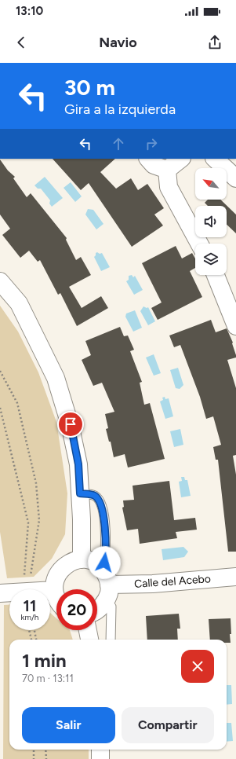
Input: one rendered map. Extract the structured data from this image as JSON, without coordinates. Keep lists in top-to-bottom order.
{
  "streets": {
    "street": ["Calle del Acebo"]
  },
  "north": "top left",
  "page": {
    "status": "13:10",
    "header": "Navio",
    "turn": ["30 m", "Gira a la izquierda"],
    "speed": "11 km/h",
    "limit": "20",
    "heading": ["1 min", "70 m · 13:11"],
    "buttons": ["Salir", "Compartir"]
  }
}
